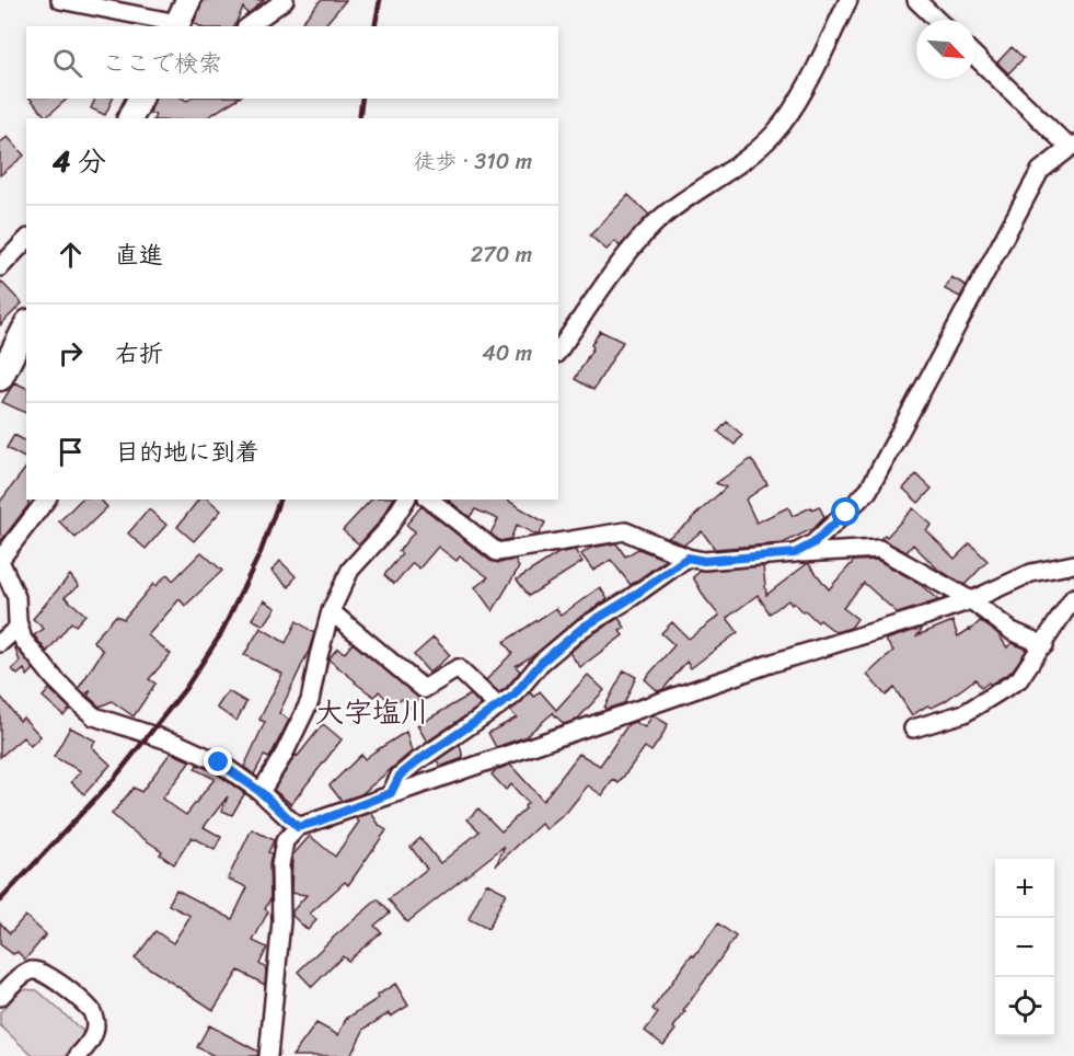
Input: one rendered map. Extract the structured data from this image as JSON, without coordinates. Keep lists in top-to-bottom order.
{
  "districts": ["大字塩川"],
  "north": "bottom right",
  "page": {
    "search": "ここで検索",
    "heading": ["4 分", "徒歩 · 310 m"],
    "list": [
      ["直進", "270 m"],
      ["右折", "40 m"],
      "目的地に到着"
    ],
    "map_buttons": ["+", "−"]
  }
}
